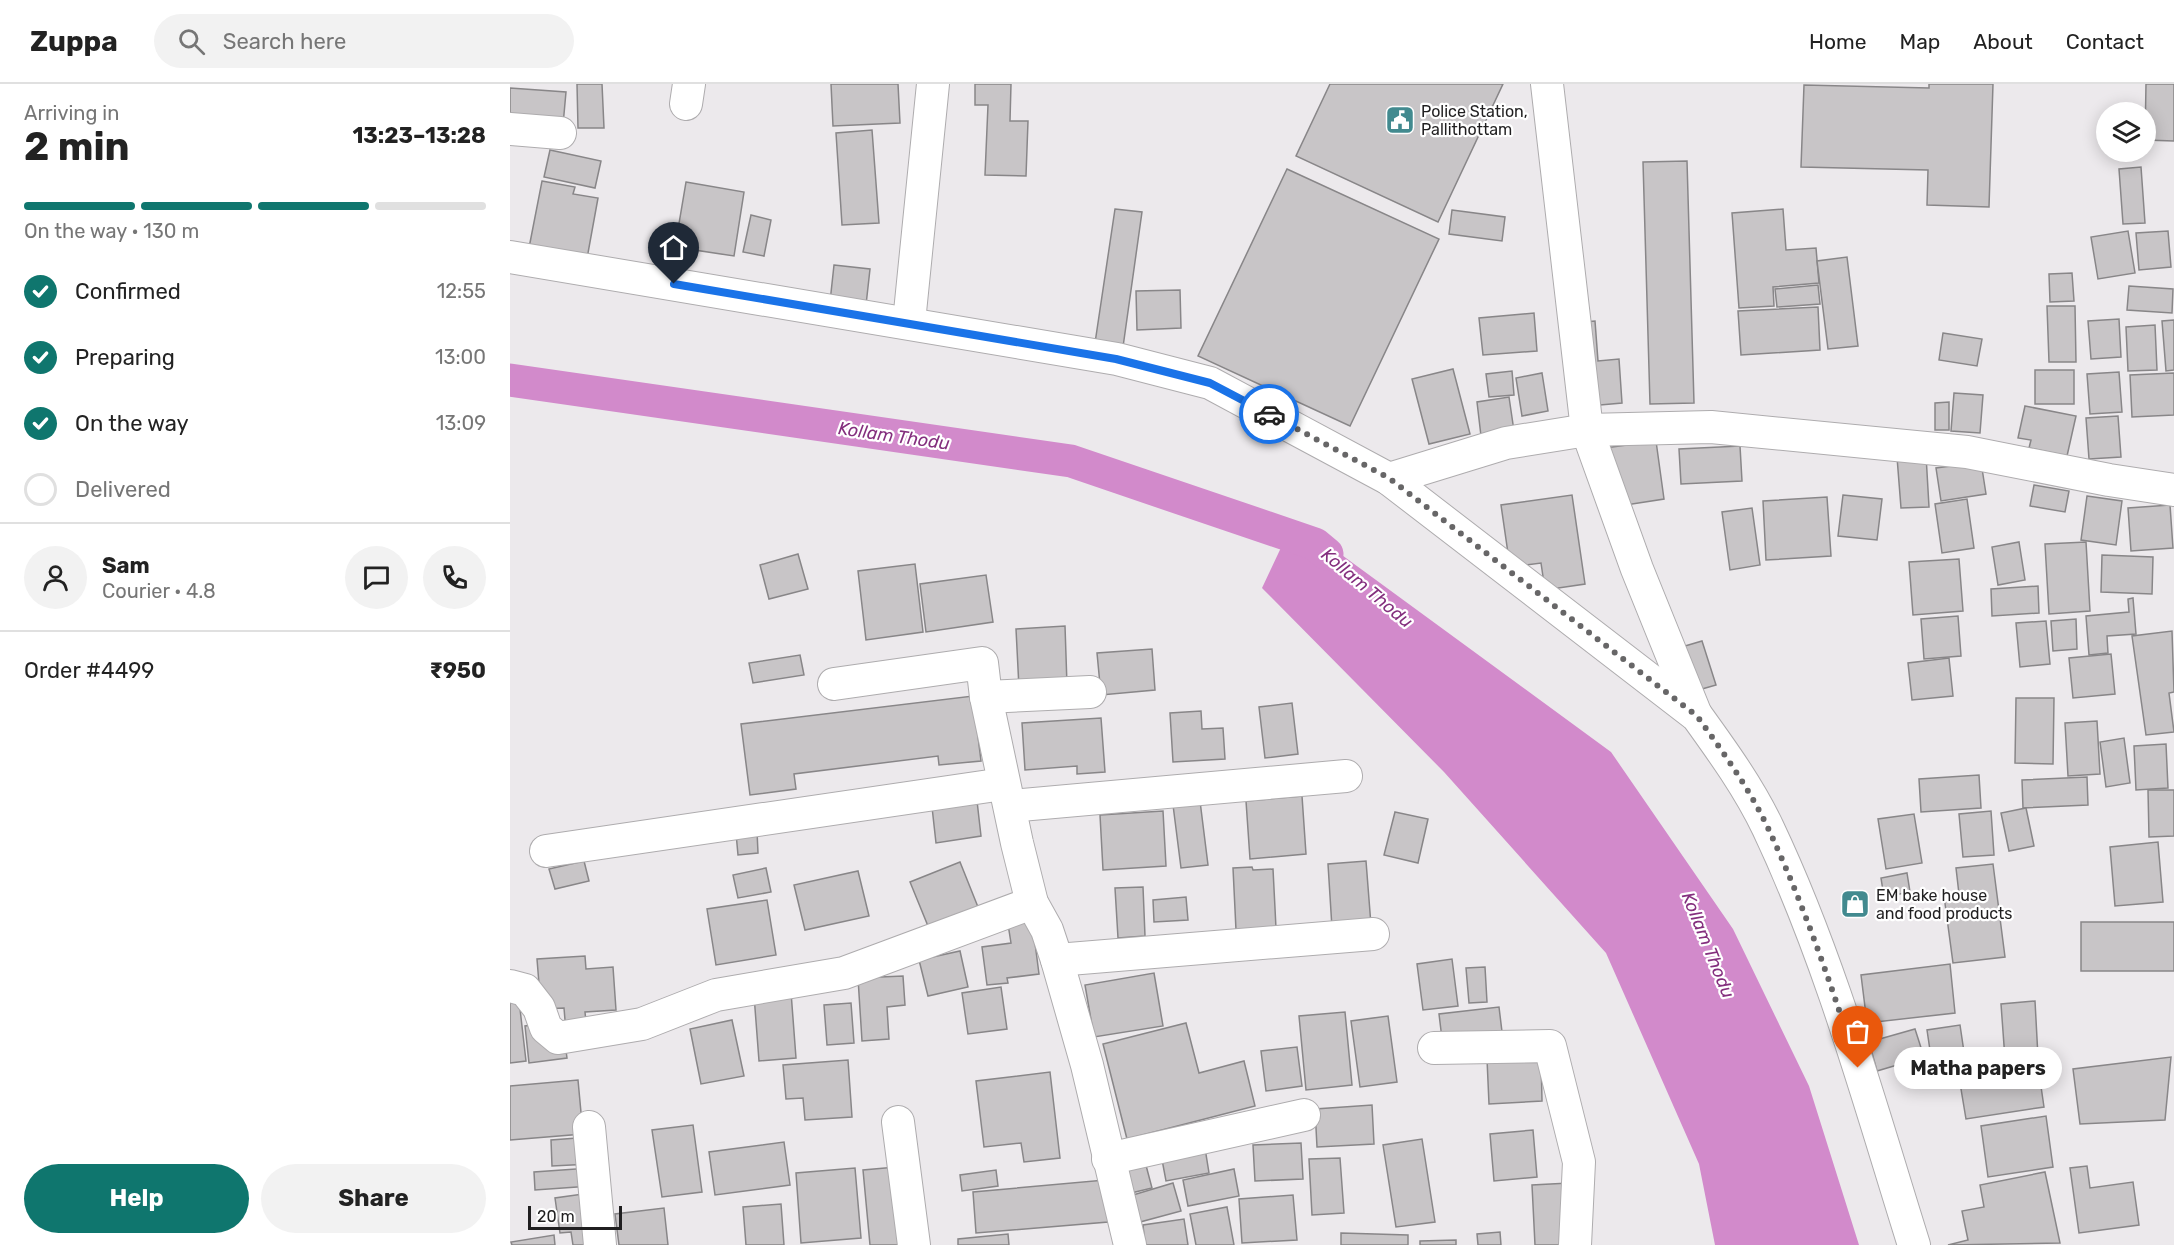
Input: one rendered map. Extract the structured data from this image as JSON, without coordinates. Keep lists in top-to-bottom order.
{
  "water": ["Kollam Thodu"],
  "places": {
    "public building": ["Police Station, Pallithottam"],
    "shop": ["EM bake house and food products"],
    "other": ["Matha papers"]
  },
  "scale_bar": "20 m",
  "page": {
    "header": "Zuppa",
    "search": "Search here",
    "nav": [
      "Home",
      "Map",
      "About",
      "Contact"
    ],
    "heading": ["2 min", "Arriving in", "13:23–13:28"],
    "panel": [
      "Sam",
      "Courier · 4.8",
      "Order #4499",
      "₹950"
    ],
    "bar": "On the way · 130 m",
    "list": [
      ["Confirmed", "12:55"],
      ["Preparing", "13:00"],
      ["On the way", "13:09"],
      "Delivered"
    ],
    "bubble": "Matha papers",
    "buttons": ["Help", "Share"],
    "scale": "20 m"
  }
}
